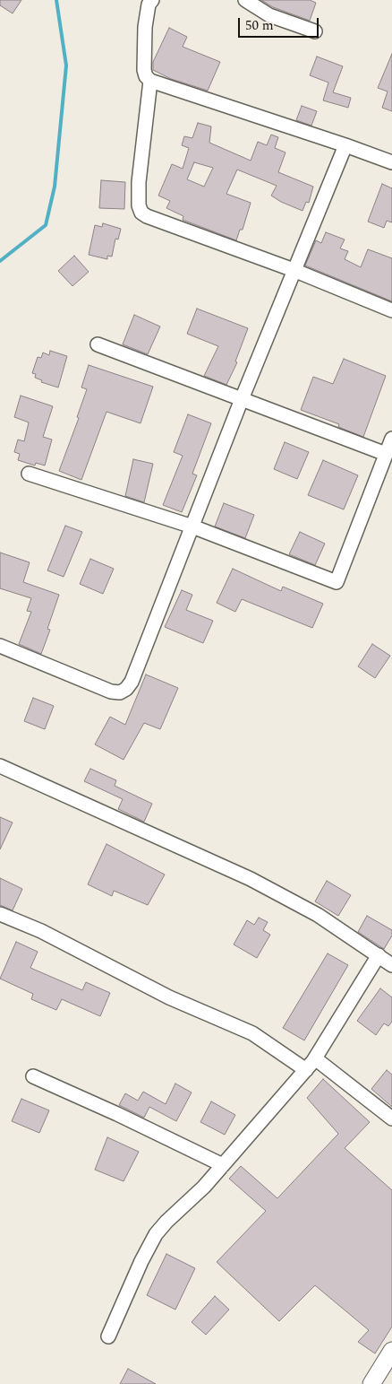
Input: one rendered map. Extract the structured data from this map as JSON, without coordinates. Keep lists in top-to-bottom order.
{
  "scale_bar": "50 m"
}
